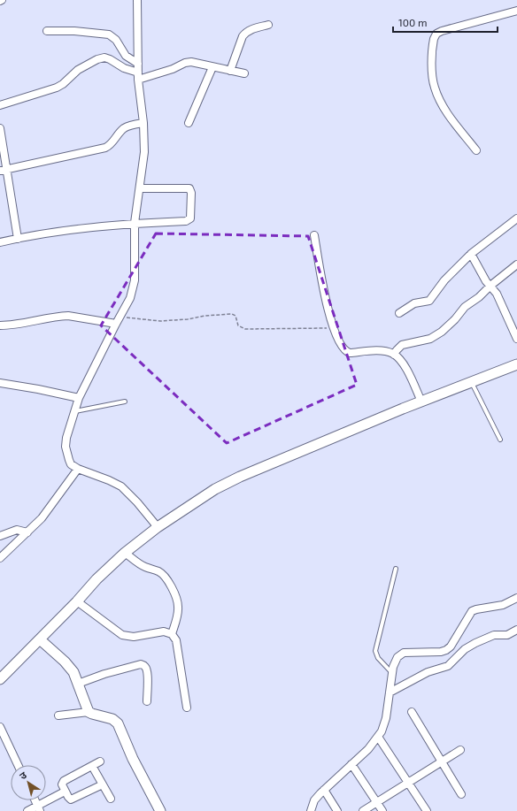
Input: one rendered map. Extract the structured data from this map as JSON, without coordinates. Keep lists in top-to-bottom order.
{
  "scale_bar": "100 m",
  "north": "top left"
}
